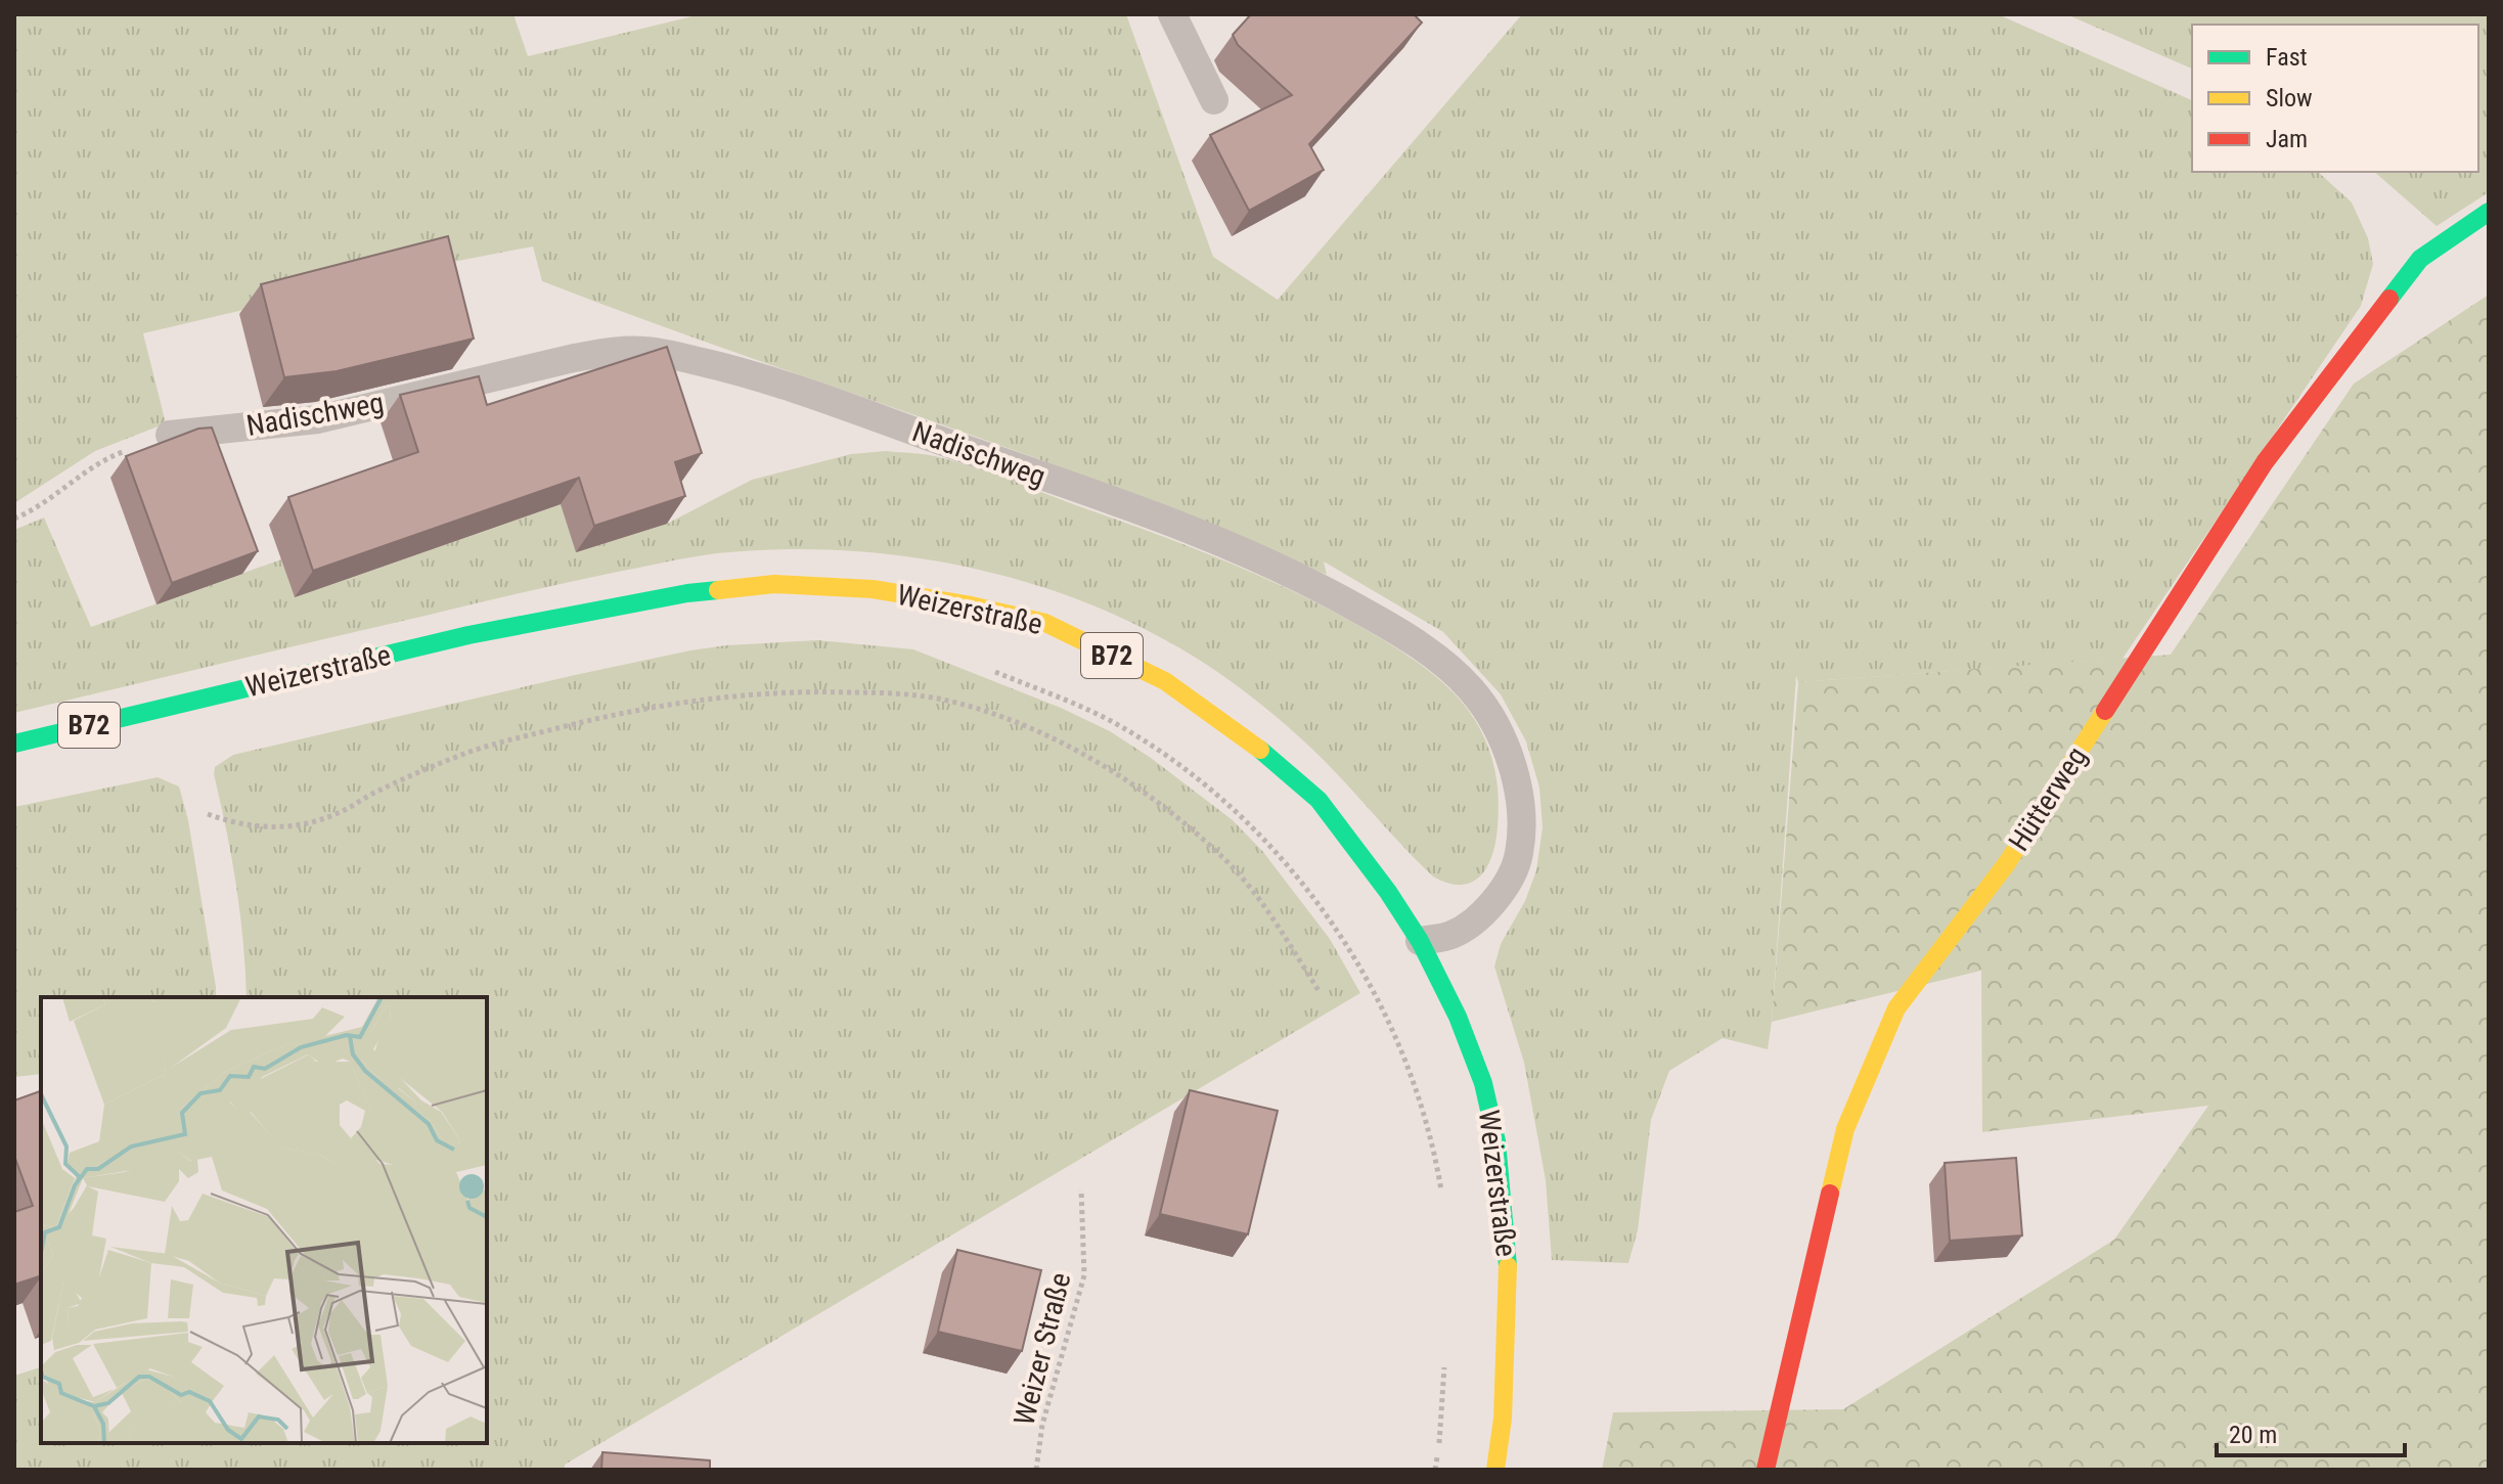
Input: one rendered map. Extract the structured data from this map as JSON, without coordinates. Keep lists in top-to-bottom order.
{
  "streets": {
    "main road": ["Weizerstraße", "B72", "Hütterweg"],
    "lane": ["Nadischweg"],
    "path": ["Weizer Straße"]
  },
  "crossings": [
    ["Nadischweg", "Weizerstraße"]
  ],
  "legend": ["Fast", "Slow", "Jam"],
  "scale_bar": "20 m"
}
